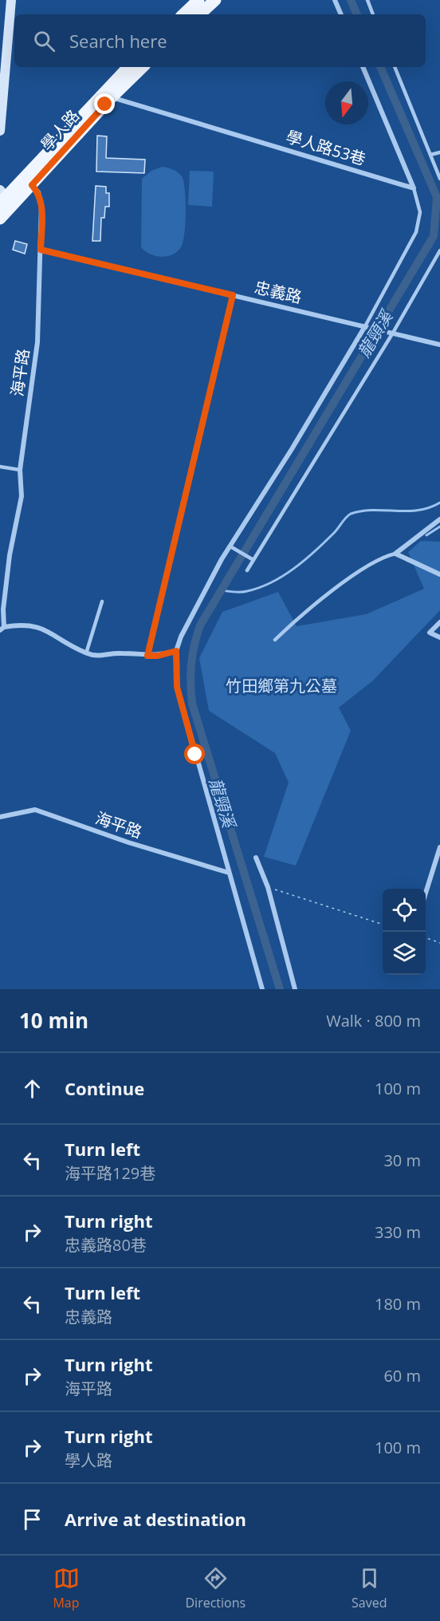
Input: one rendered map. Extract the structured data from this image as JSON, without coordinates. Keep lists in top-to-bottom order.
{
  "streets": {
    "main road": ["學人路"],
    "street": ["學人路53巷", "忠義路", "海平路"]
  },
  "crossings": [
    ["學人路", "學人路53巷"],
    ["學人路", "海平路"],
    ["忠義路", "海平路"]
  ],
  "water": ["龍頸溪"],
  "parks": ["竹田鄉第九公墓"],
  "north": "bottom",
  "page": {
    "search": "Search here",
    "heading": ["10 min", "Walk · 800 m"],
    "list": [
      ["Continue", "100 m"],
      ["Turn left", "海平路129巷", "30 m"],
      ["Turn right", "忠義路80巷", "330 m"],
      ["Turn left", "忠義路", "180 m"],
      ["Turn right", "海平路", "60 m"],
      ["Turn right", "學人路", "100 m"],
      "Arrive at destination"
    ],
    "nav": ["Map", "Directions", "Saved"]
  }
}
